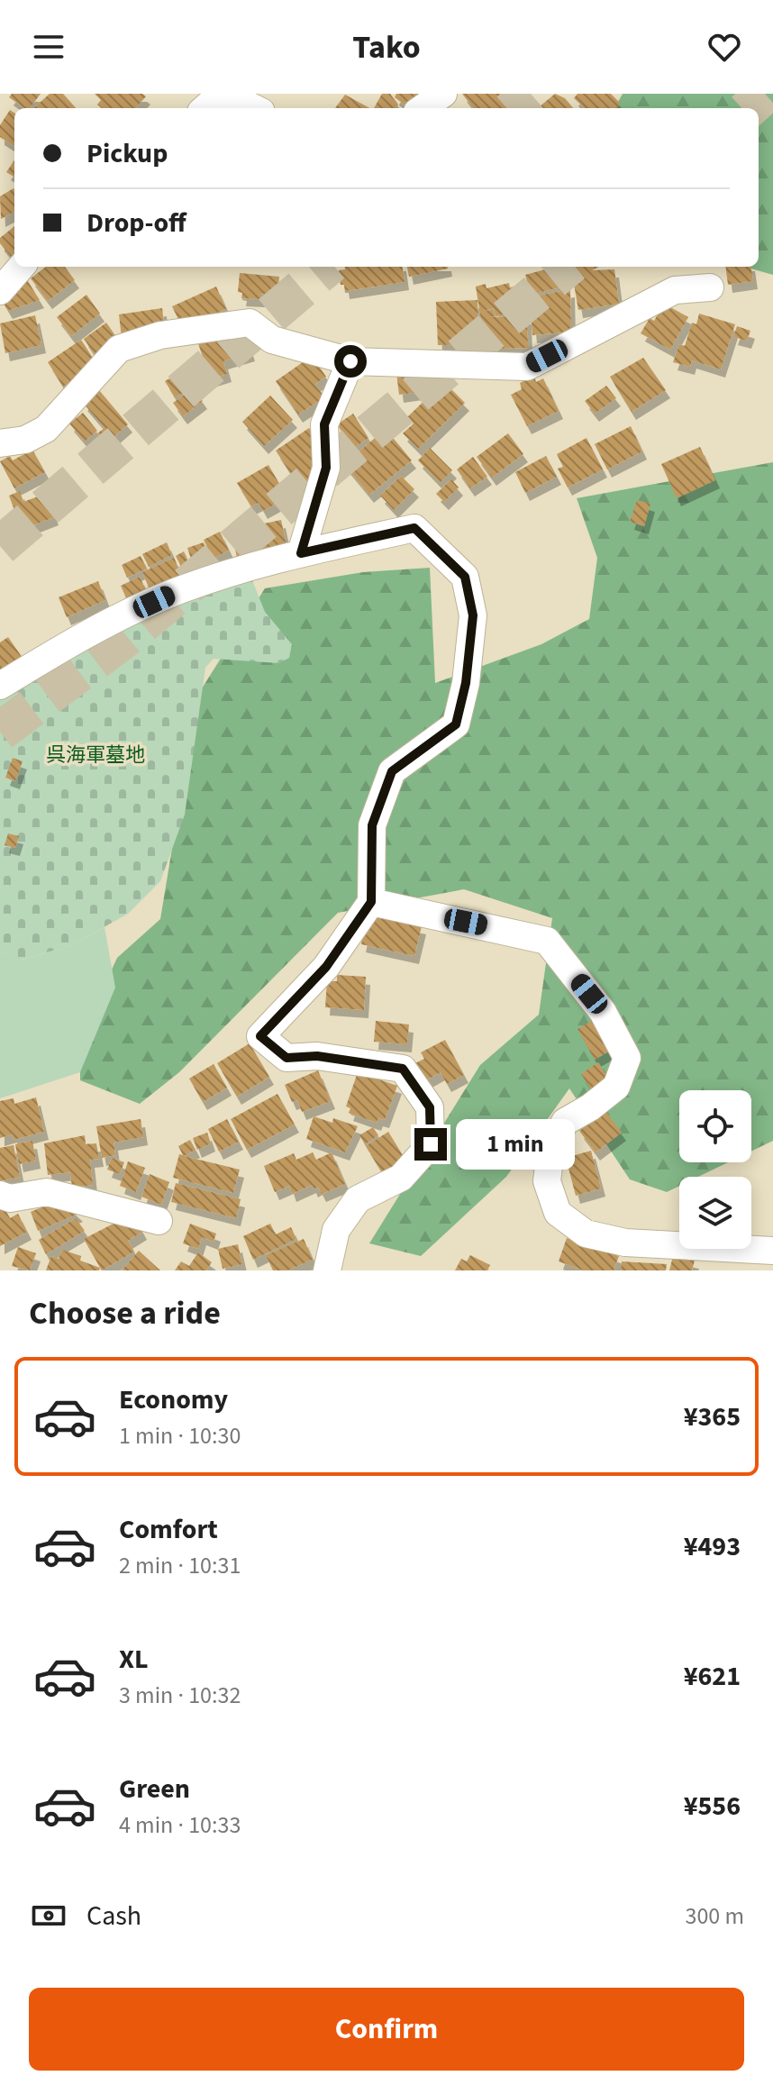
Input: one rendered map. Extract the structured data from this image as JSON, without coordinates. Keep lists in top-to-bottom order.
{
  "parks": ["呉海軍墓地"],
  "page": {
    "header": "Tako",
    "banner": ["Pickup", "Drop-off"],
    "bubble": "1 min",
    "heading": "Choose a ride",
    "list": [
      {
        "name": "Economy",
        "note": "1 min · 10:30",
        "value": "¥365"
      },
      {
        "name": "Comfort",
        "note": "2 min · 10:31",
        "value": "¥493"
      },
      {
        "name": "XL",
        "note": "3 min · 10:32",
        "value": "¥621"
      },
      {
        "name": "Green",
        "note": "4 min · 10:33",
        "value": "¥556"
      }
    ],
    "pay": ["Cash", "300 m"],
    "buttons": "Confirm"
  }
}
